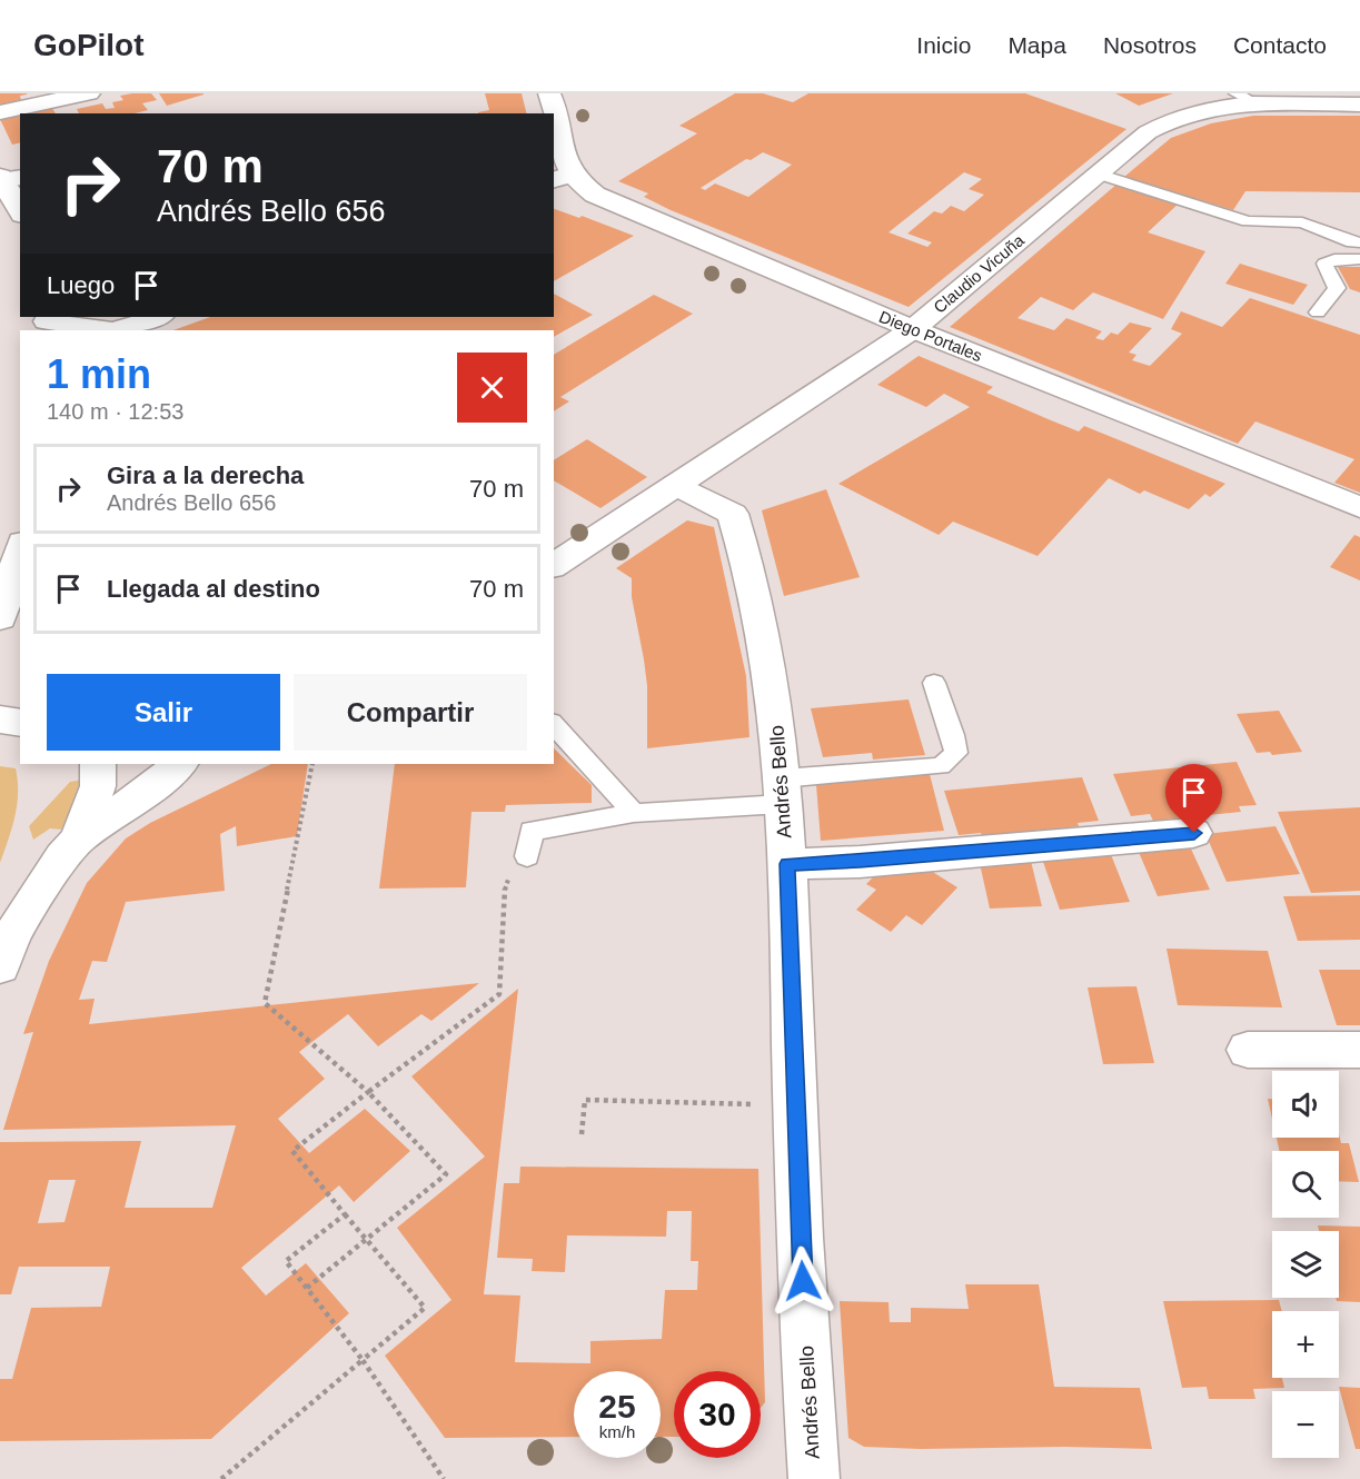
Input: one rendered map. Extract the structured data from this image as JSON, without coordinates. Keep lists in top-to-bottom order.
{
  "streets": {
    "street": ["Claudio Vicuña", "Diego Portales", "Andrés Bello"]
  },
  "crossings": [
    ["Claudio Vicuña", "Diego Portales"],
    ["Claudio Vicuña", "Andrés Bello"]
  ],
  "page": {
    "header": "GoPilot",
    "nav": [
      "Inicio",
      "Mapa",
      "Nosotros",
      "Contacto"
    ],
    "turn": ["70 m", "Andrés Bello 656"],
    "then": "Luego",
    "heading": ["1 min", "140 m · 12:53"],
    "list": [
      {
        "name": "Gira a la derecha",
        "note": "Andrés Bello 656",
        "value": "70 m"
      },
      {
        "name": "Llegada al destino",
        "value": "70 m"
      }
    ],
    "buttons": ["Salir", "Compartir"],
    "map_buttons": ["+", "−"],
    "speed": "25 km/h",
    "limit": "30"
  }
}
